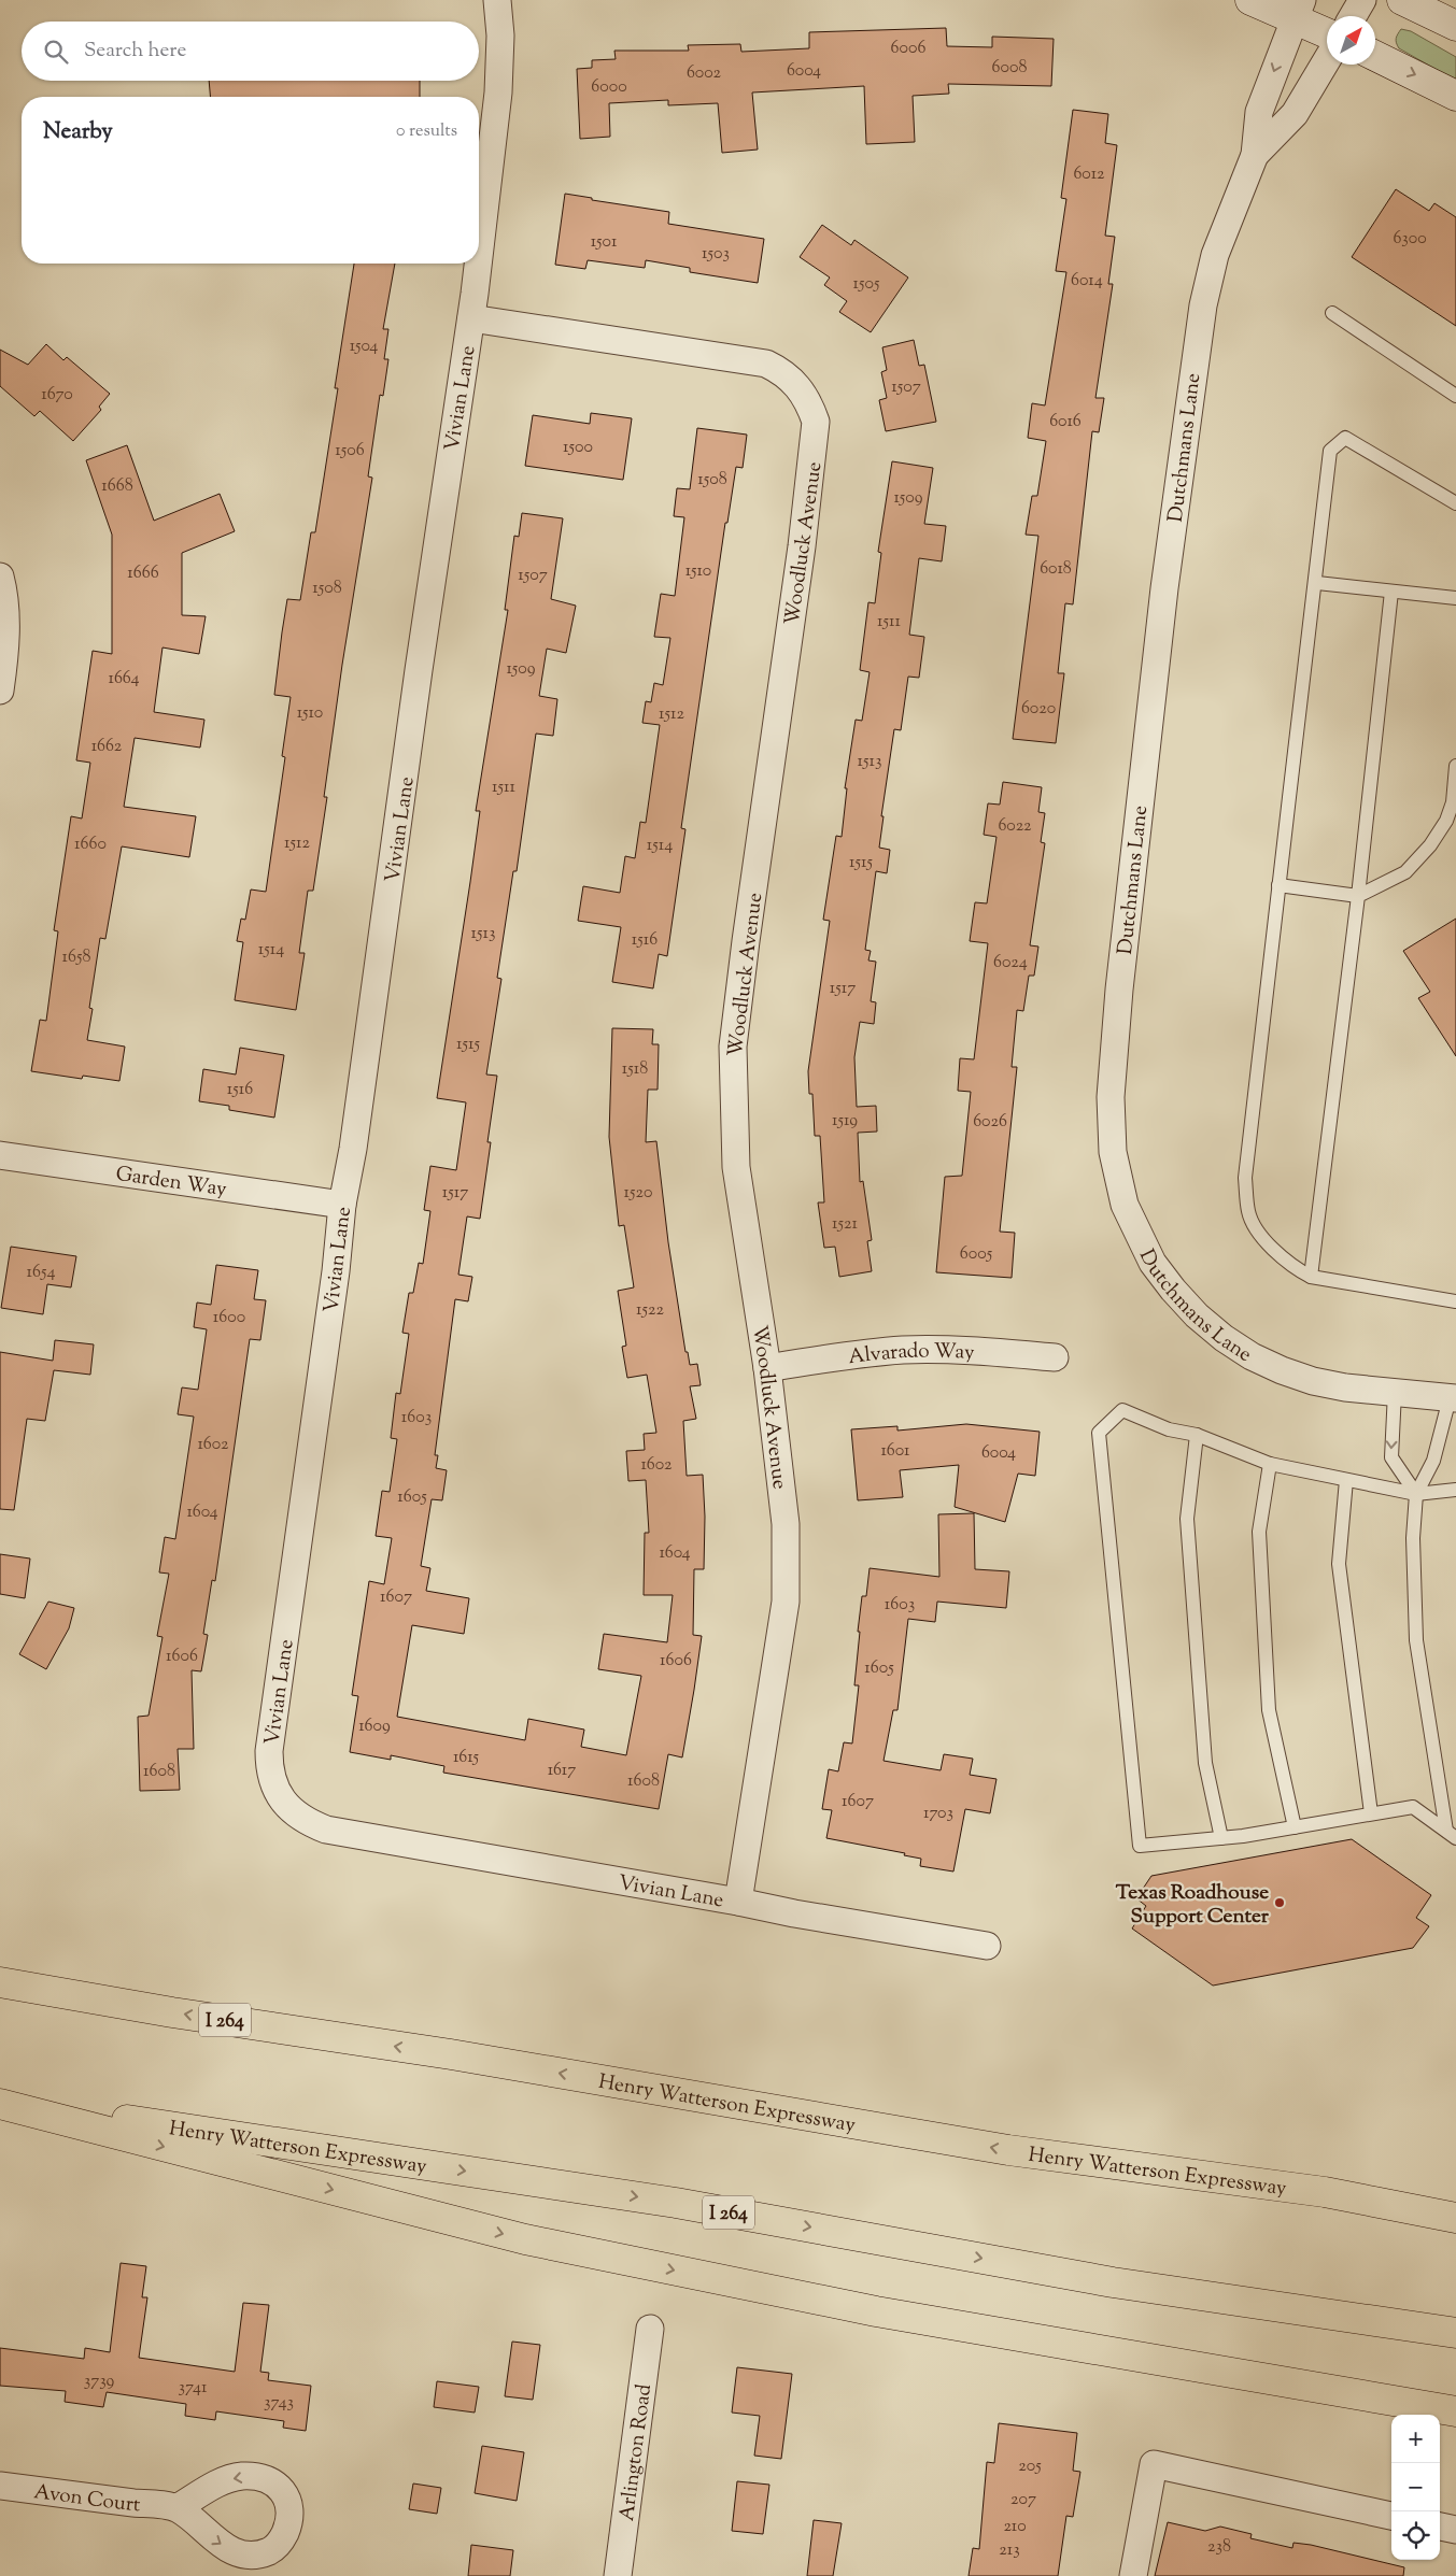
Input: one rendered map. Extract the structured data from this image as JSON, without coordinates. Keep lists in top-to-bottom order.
{
  "streets": {
    "highway": ["I 264", "Henry Watterson Expressway"],
    "street": [
      "Vivian Lane",
      "Dutchmans Lane",
      "Woodluck Avenue",
      "Garden Way",
      "Alvarado Way",
      "Arlington Road",
      "Avon Court"
    ]
  },
  "crossings": [
    ["Vivian Lane", "Woodluck Avenue"],
    ["Vivian Lane", "Garden Way"],
    ["Woodluck Avenue", "Alvarado Way"]
  ],
  "places": ["Texas Roadhouse Support Center"],
  "house_numbers": [
    "6006",
    "6008",
    "6004",
    "6002",
    "6000",
    "6012",
    "6300",
    "1501",
    "1503",
    "6014",
    "1505",
    "1504",
    "1507",
    "1670",
    "6016",
    "1500",
    "1506",
    "1508",
    "1668",
    "1509",
    "6018",
    "1510",
    "1666",
    "1507",
    "1508",
    "1511",
    "1509",
    "1664",
    "6020",
    "1510",
    "1512",
    "1662",
    "1513",
    "1511",
    "6022",
    "1512",
    "1660",
    "1514",
    "1515",
    "1513",
    "1516",
    "1514",
    "1658",
    "6024",
    "1517",
    "1515",
    "1518",
    "1516",
    "1519",
    "6026",
    "1517",
    "1520",
    "1521",
    "6005",
    "1654",
    "1522",
    "1600",
    "1603",
    "1602",
    "1601",
    "6004",
    "1602",
    "1605",
    "1604",
    "1604",
    "1607",
    "1603",
    "1606",
    "1606",
    "1605",
    "1609",
    "1615",
    "1617",
    "1608",
    "1608",
    "1607",
    "1703",
    "3739",
    "3741",
    "3743",
    "205",
    "207",
    "210",
    "238",
    "213"
  ],
  "north": "top right",
  "page": {
    "search": "Search here",
    "heading": ["Nearby", "0 results"],
    "map_buttons": ["+", "−"]
  }
}
